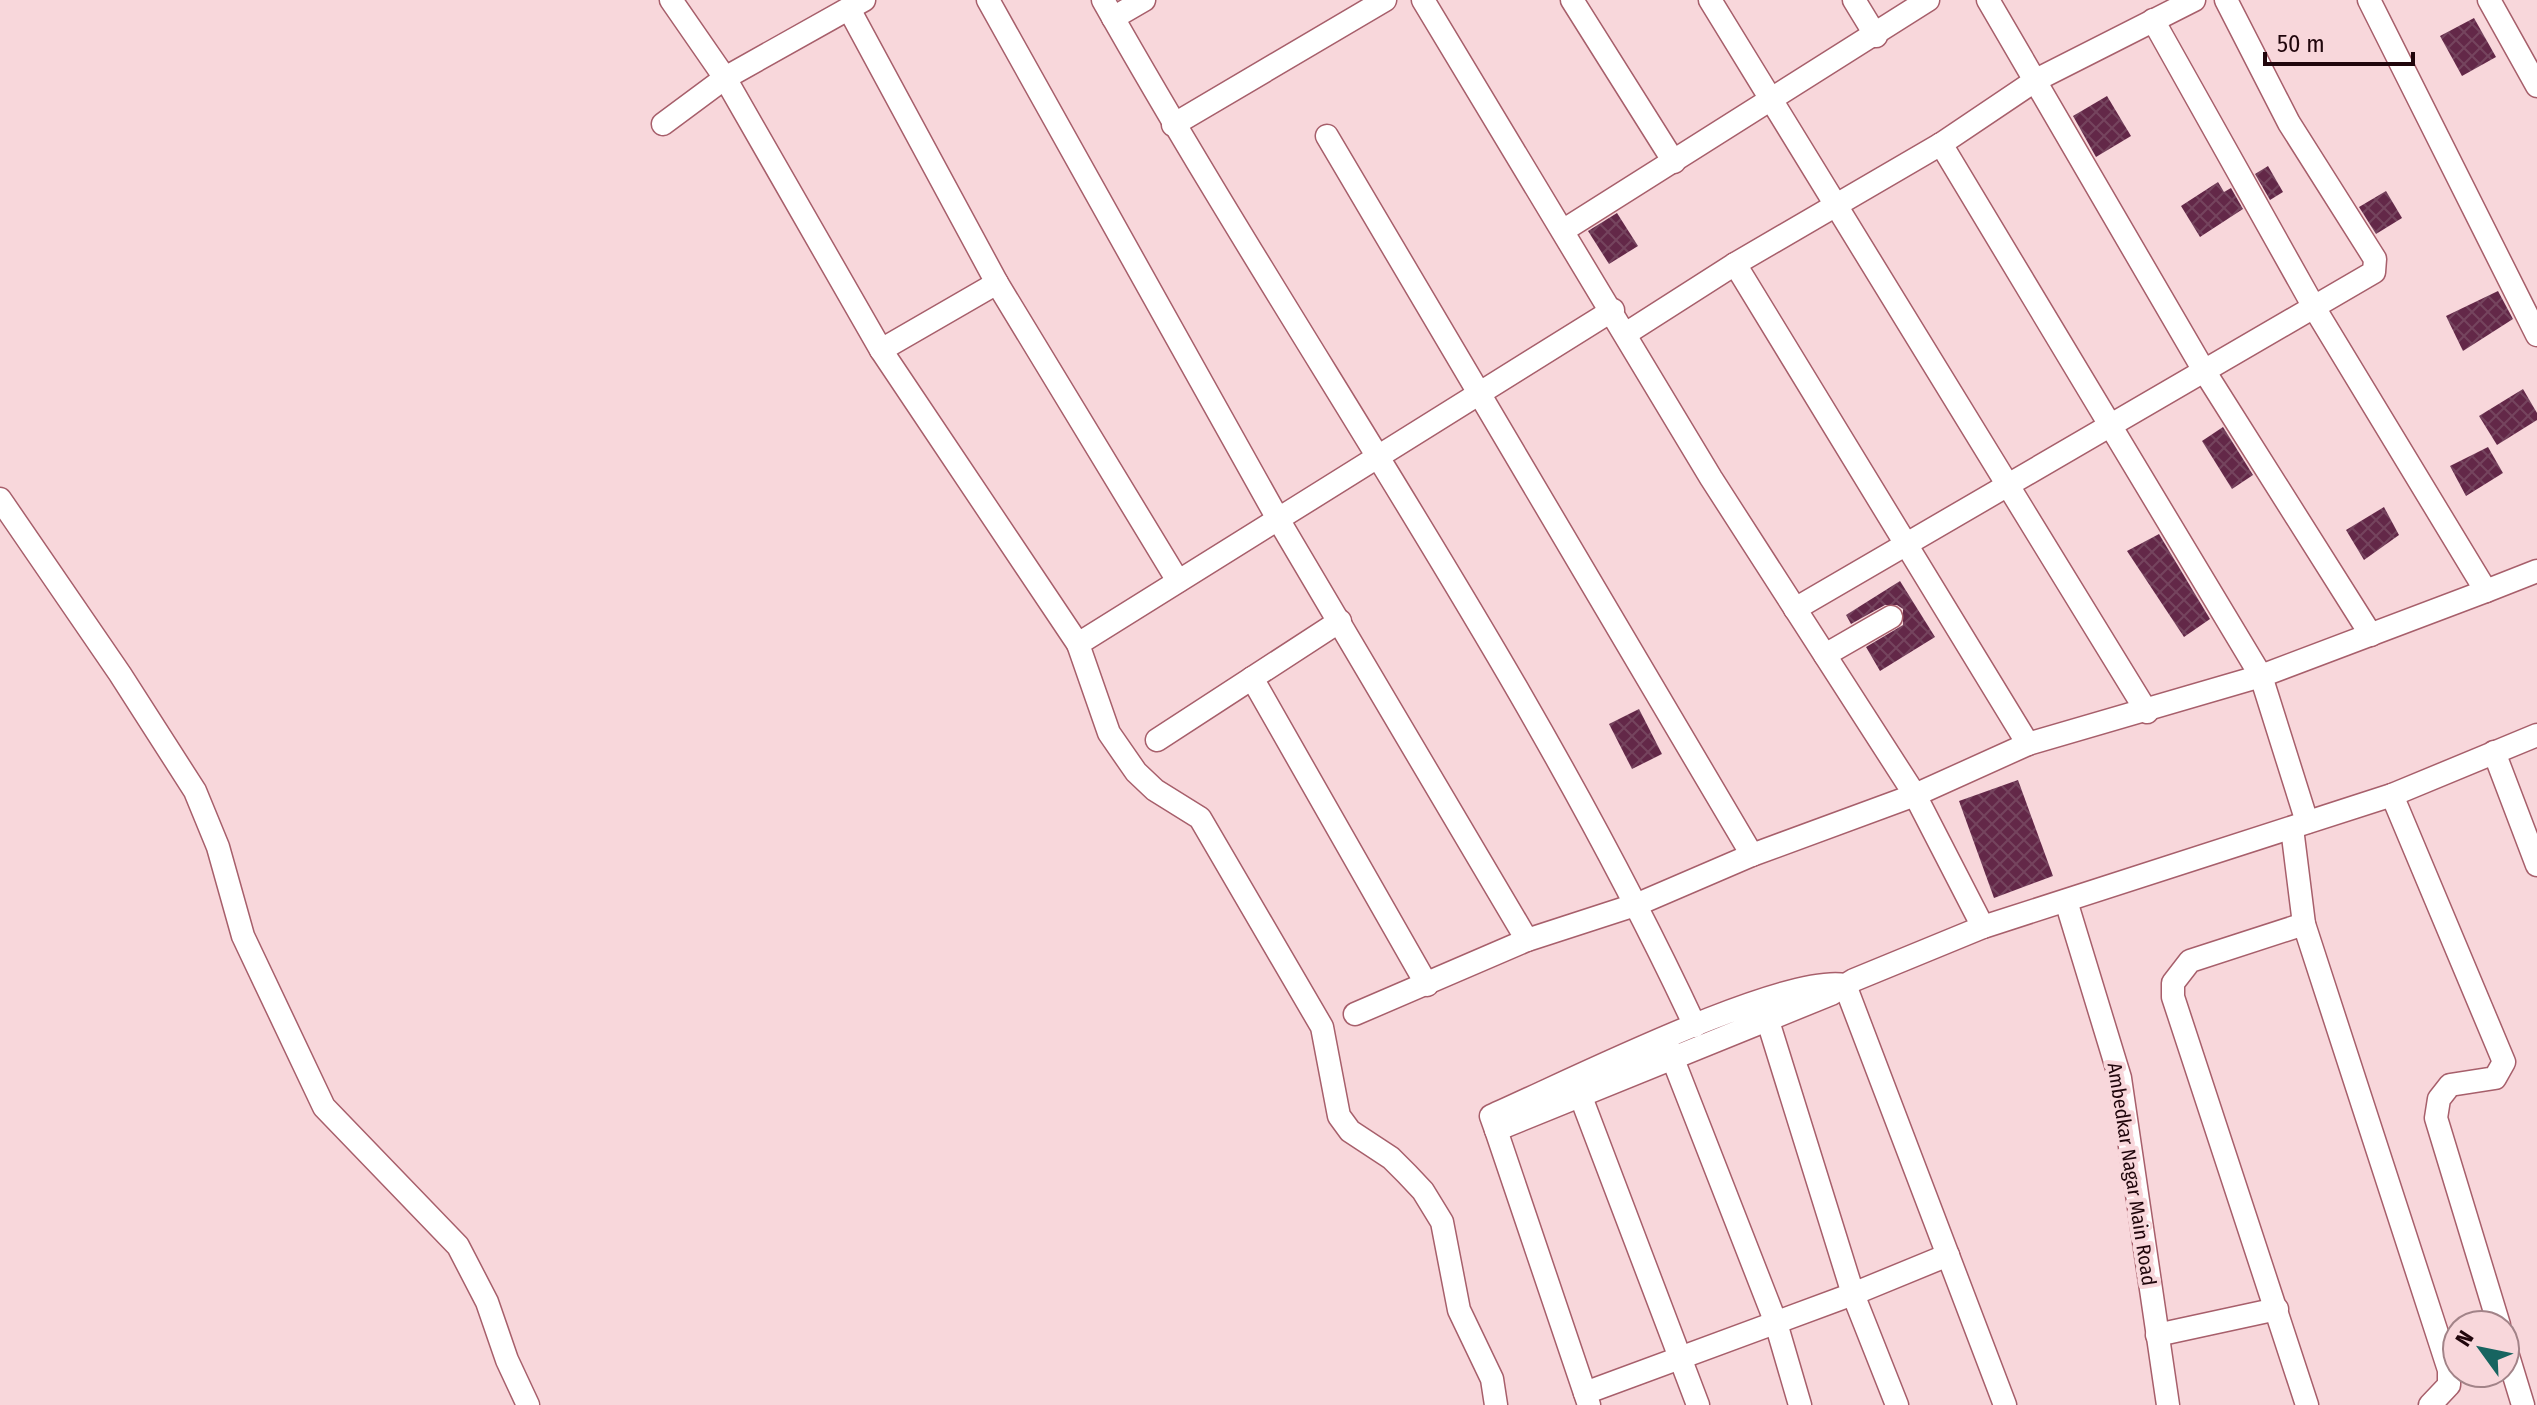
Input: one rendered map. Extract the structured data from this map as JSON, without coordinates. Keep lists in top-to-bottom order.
{
  "streets": {
    "street": ["Ambedkar Nagar Main Road"]
  },
  "scale_bar": "50 m",
  "north": "top left"
}
